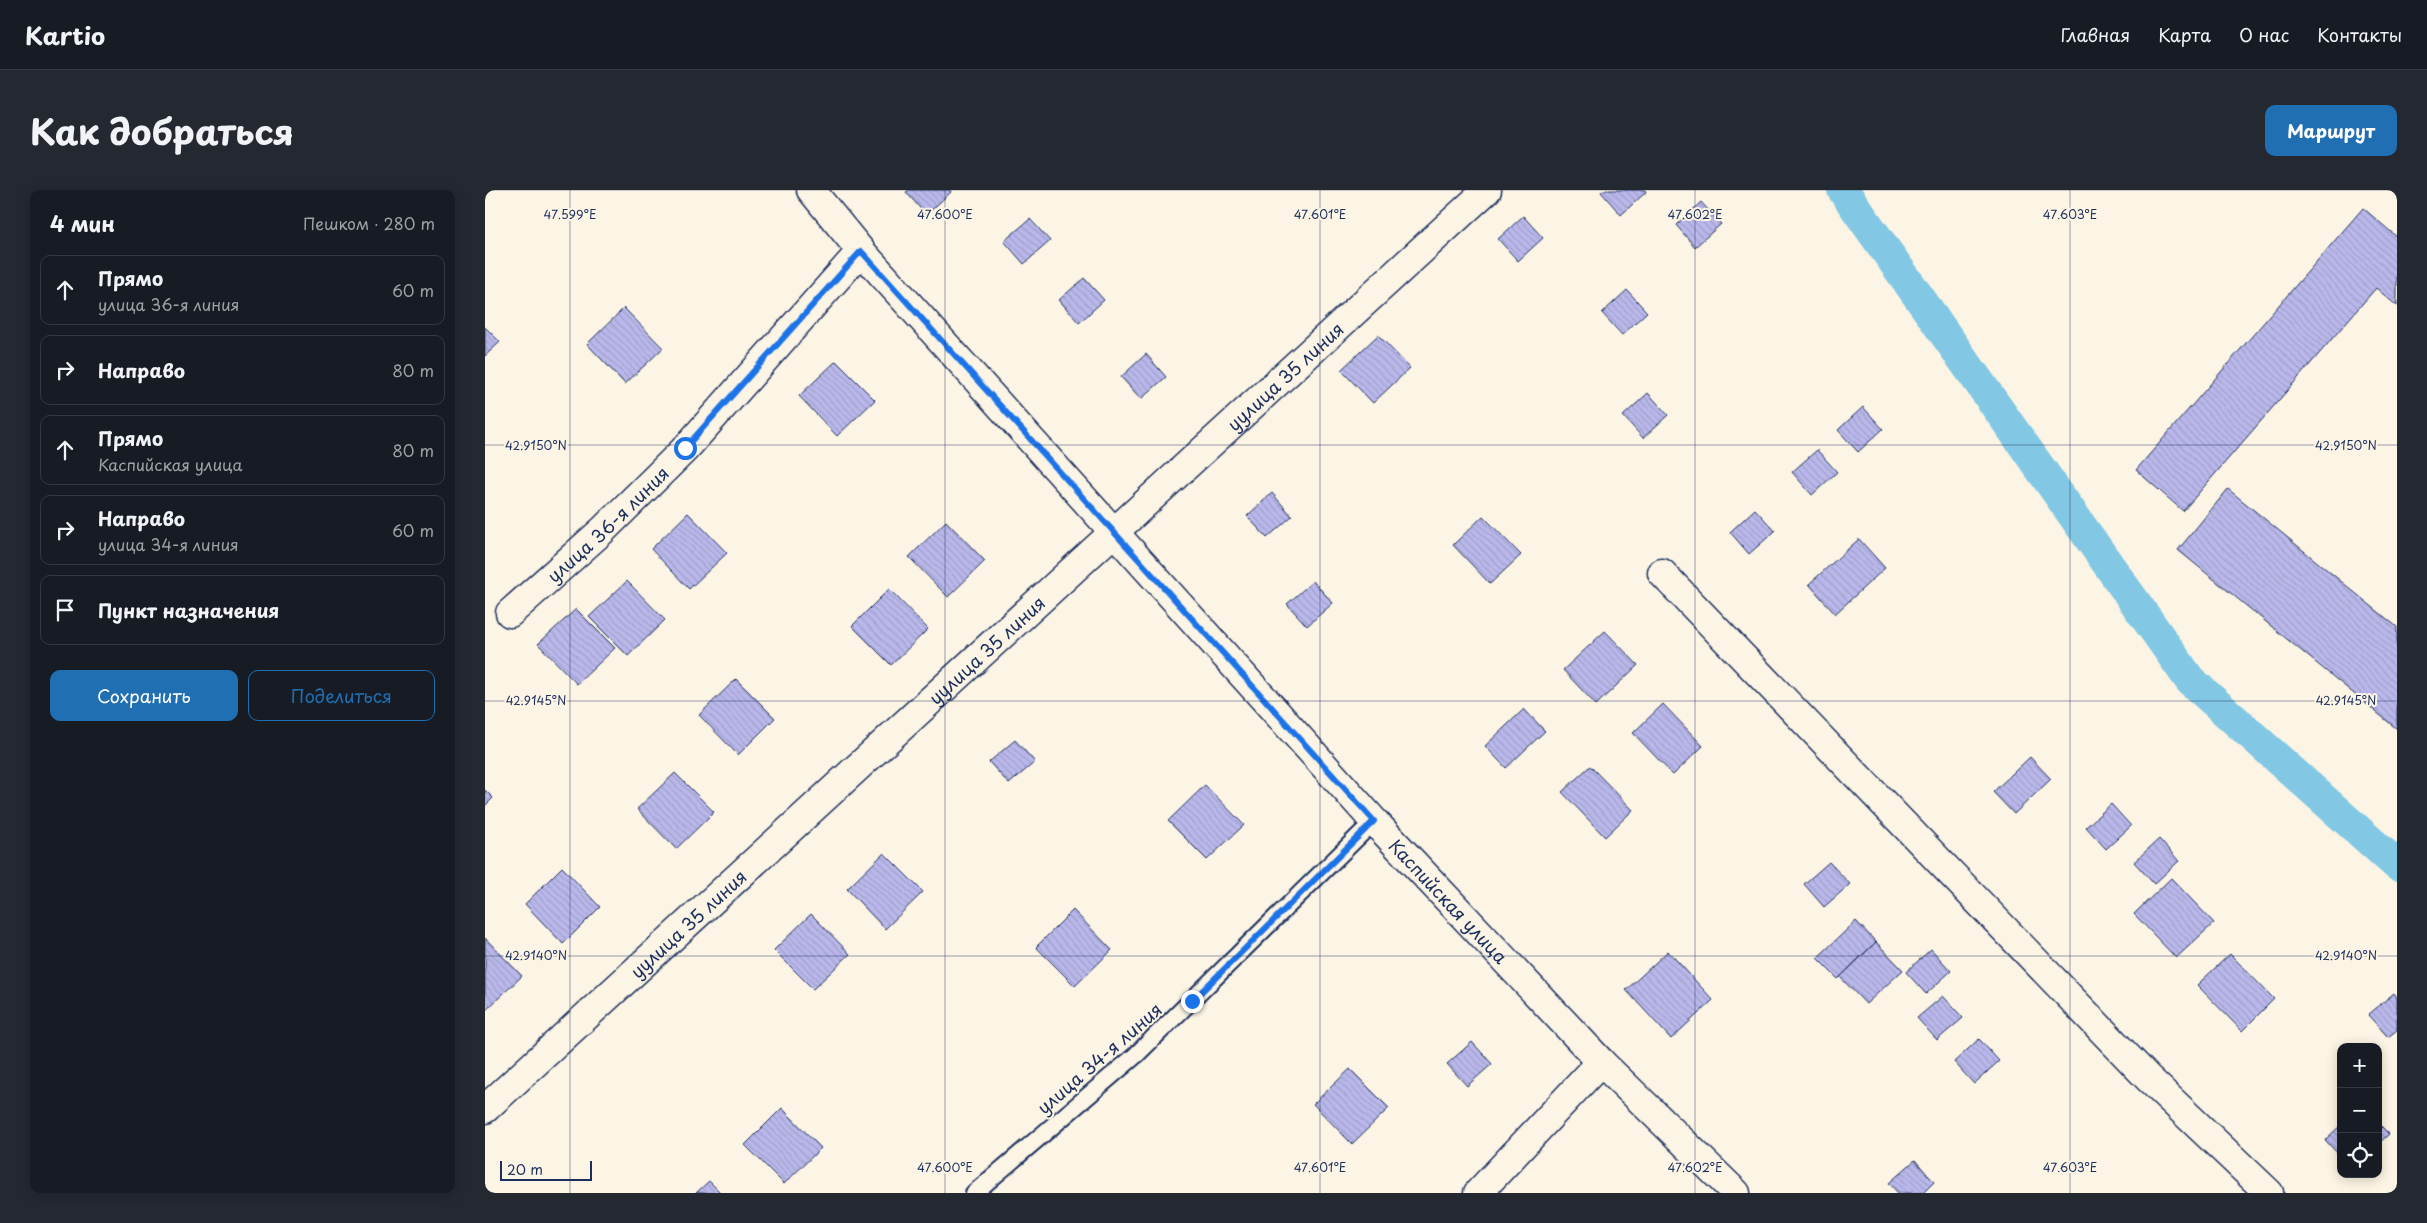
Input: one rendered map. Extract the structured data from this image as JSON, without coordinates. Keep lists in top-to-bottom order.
{
  "streets": {
    "street": ["уулица 35 линия", "улица 36-я линия", "Каспийская улица"],
    "lane": ["улица 34-я линия"]
  },
  "crossings": [
    ["уулица 35 линия", "Каспийская улица"],
    ["улица 36-я линия", "Каспийская улица"],
    ["Каспийская улица", "улица 34-я линия"]
  ],
  "scale_bar": "20 m",
  "page": {
    "header": "Kartio",
    "nav": [
      "Главная",
      "Карта",
      "О нас",
      "Контакты"
    ],
    "title": "Как добраться",
    "buttons": [
      "Маршрут",
      ["Сохранить", "Поделиться"]
    ],
    "heading": ["4 мин", "Пешком · 280 m"],
    "list": [
      ["Прямо", "улица 36-я линия", "60 m"],
      ["Направо", "80 m"],
      ["Прямо", "Каспийская улица", "80 m"],
      ["Направо", "улица 34-я линия", "60 m"],
      "Пункт назначения"
    ],
    "map_buttons": ["+", "−"],
    "scale": "20 m"
  },
  "coordinates": [
    "47.599°E",
    "47.600°E",
    "47.601°E",
    "47.602°E",
    "47.603°E",
    "42.9150°N",
    "42.9145°N",
    "42.9140°N"
  ]
}
